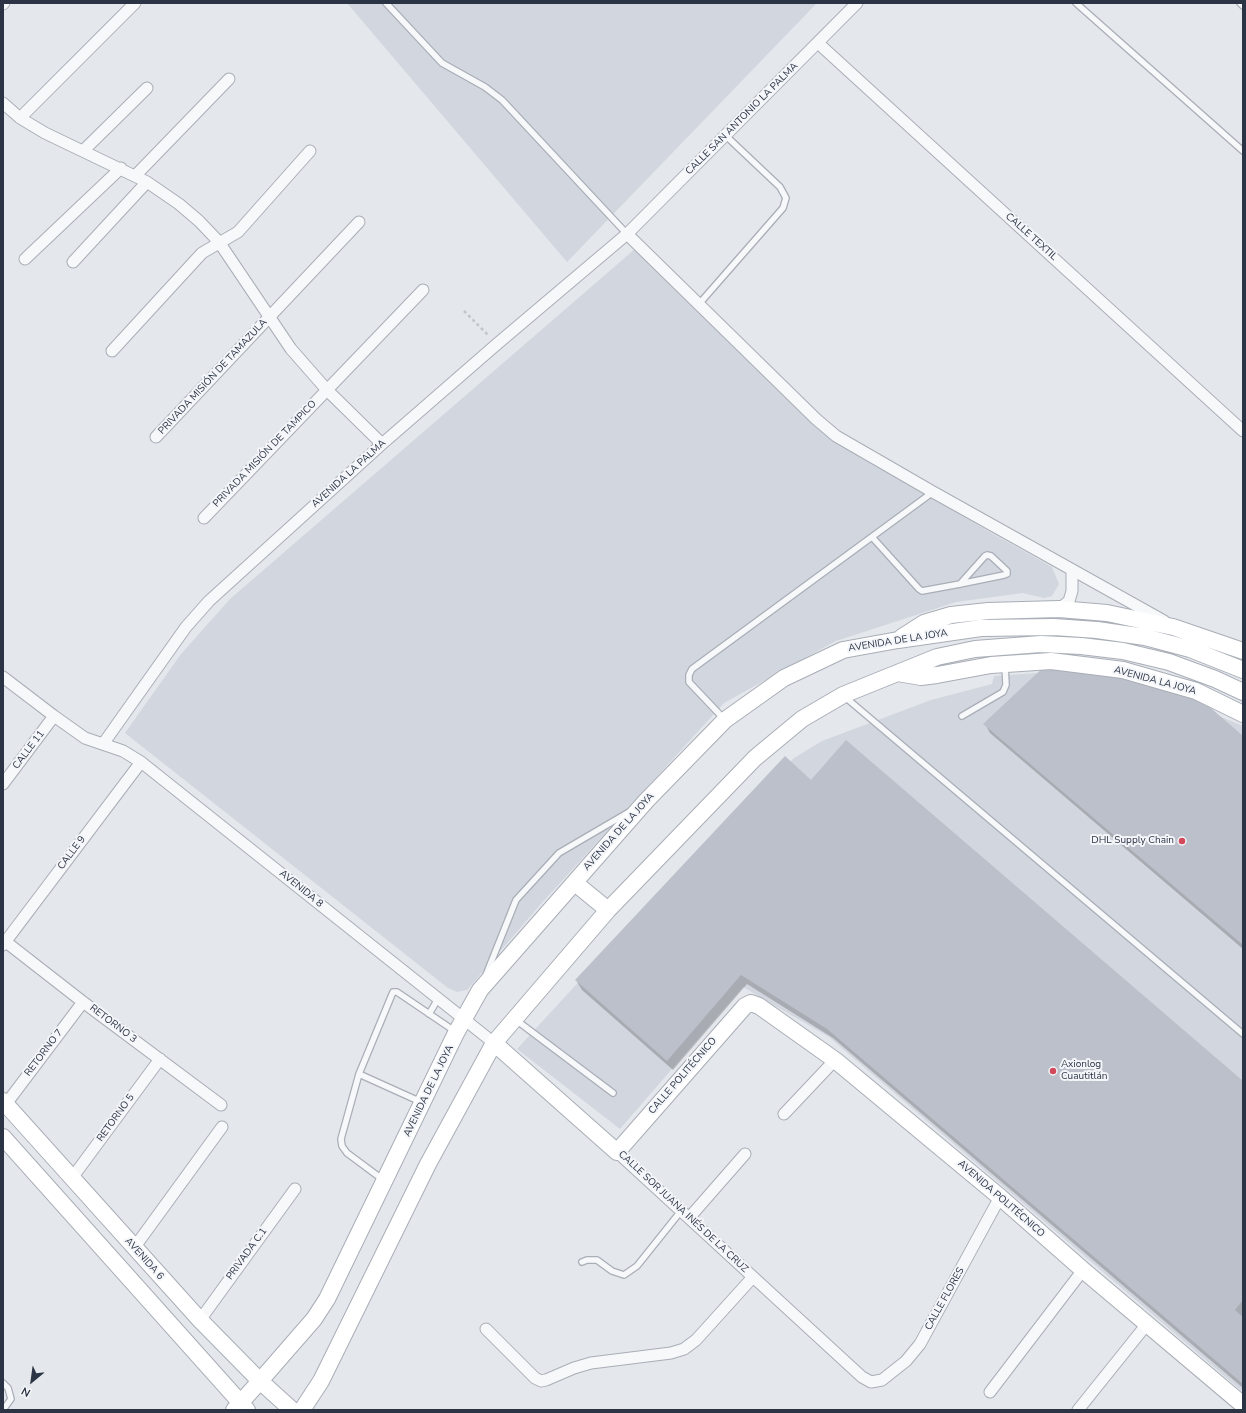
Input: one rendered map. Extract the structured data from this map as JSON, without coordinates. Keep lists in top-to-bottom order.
{
  "streets": {
    "main road": [
      "AVENIDA DE LA JOYA",
      "AVENIDA LA JOYA",
      "CALLE POLITÉCNICO",
      "AVENIDA POLITÉCNICO",
      "CALLE SOR JUANA INÉS DE LA CRUZ",
      "AVENIDA 6"
    ],
    "street": [
      "CALLE SAN ANTONIO LA PALMA",
      "CALLE TEXTIL",
      "PRIVADA MISIÓN DE TAMAZULA",
      "PRIVADA MISIÓN DE TAMPICO",
      "AVENIDA LA PALMA",
      "CALLE 11",
      "CALLE 9",
      "AVENIDA 8",
      "RETORNO 3",
      "RETORNO 7",
      "RETORNO 5",
      "PRIVADA C.1",
      "CALLE FLORES"
    ]
  },
  "crossings": [
    ["CALLE SAN ANTONIO LA PALMA", "CALLE TEXTIL"],
    ["CALLE SAN ANTONIO LA PALMA", "AVENIDA LA PALMA"],
    ["AVENIDA LA PALMA", "AVENIDA 8"],
    ["AVENIDA DE LA JOYA", "AVENIDA 8"],
    ["AVENIDA DE LA JOYA", "AVENIDA 6"],
    ["CALLE 9", "AVENIDA 8"],
    ["CALLE 9", "RETORNO 3"],
    ["AVENIDA 8", "CALLE SOR JUANA INÉS DE LA CRUZ"],
    ["RETORNO 3", "RETORNO 7"],
    ["RETORNO 3", "RETORNO 5"],
    ["RETORNO 7", "AVENIDA 6"],
    ["CALLE POLITÉCNICO", "AVENIDA POLITÉCNICO"],
    ["CALLE POLITÉCNICO", "CALLE SOR JUANA INÉS DE LA CRUZ"],
    ["RETORNO 5", "AVENIDA 6"],
    ["AVENIDA POLITÉCNICO", "CALLE FLORES"],
    ["CALLE SOR JUANA INÉS DE LA CRUZ", "CALLE FLORES"],
    ["PRIVADA C.1", "AVENIDA 6"]
  ],
  "places": ["DHL Supply Chain", "Axionlog Cuautitlán"],
  "north": "bottom left"
}
